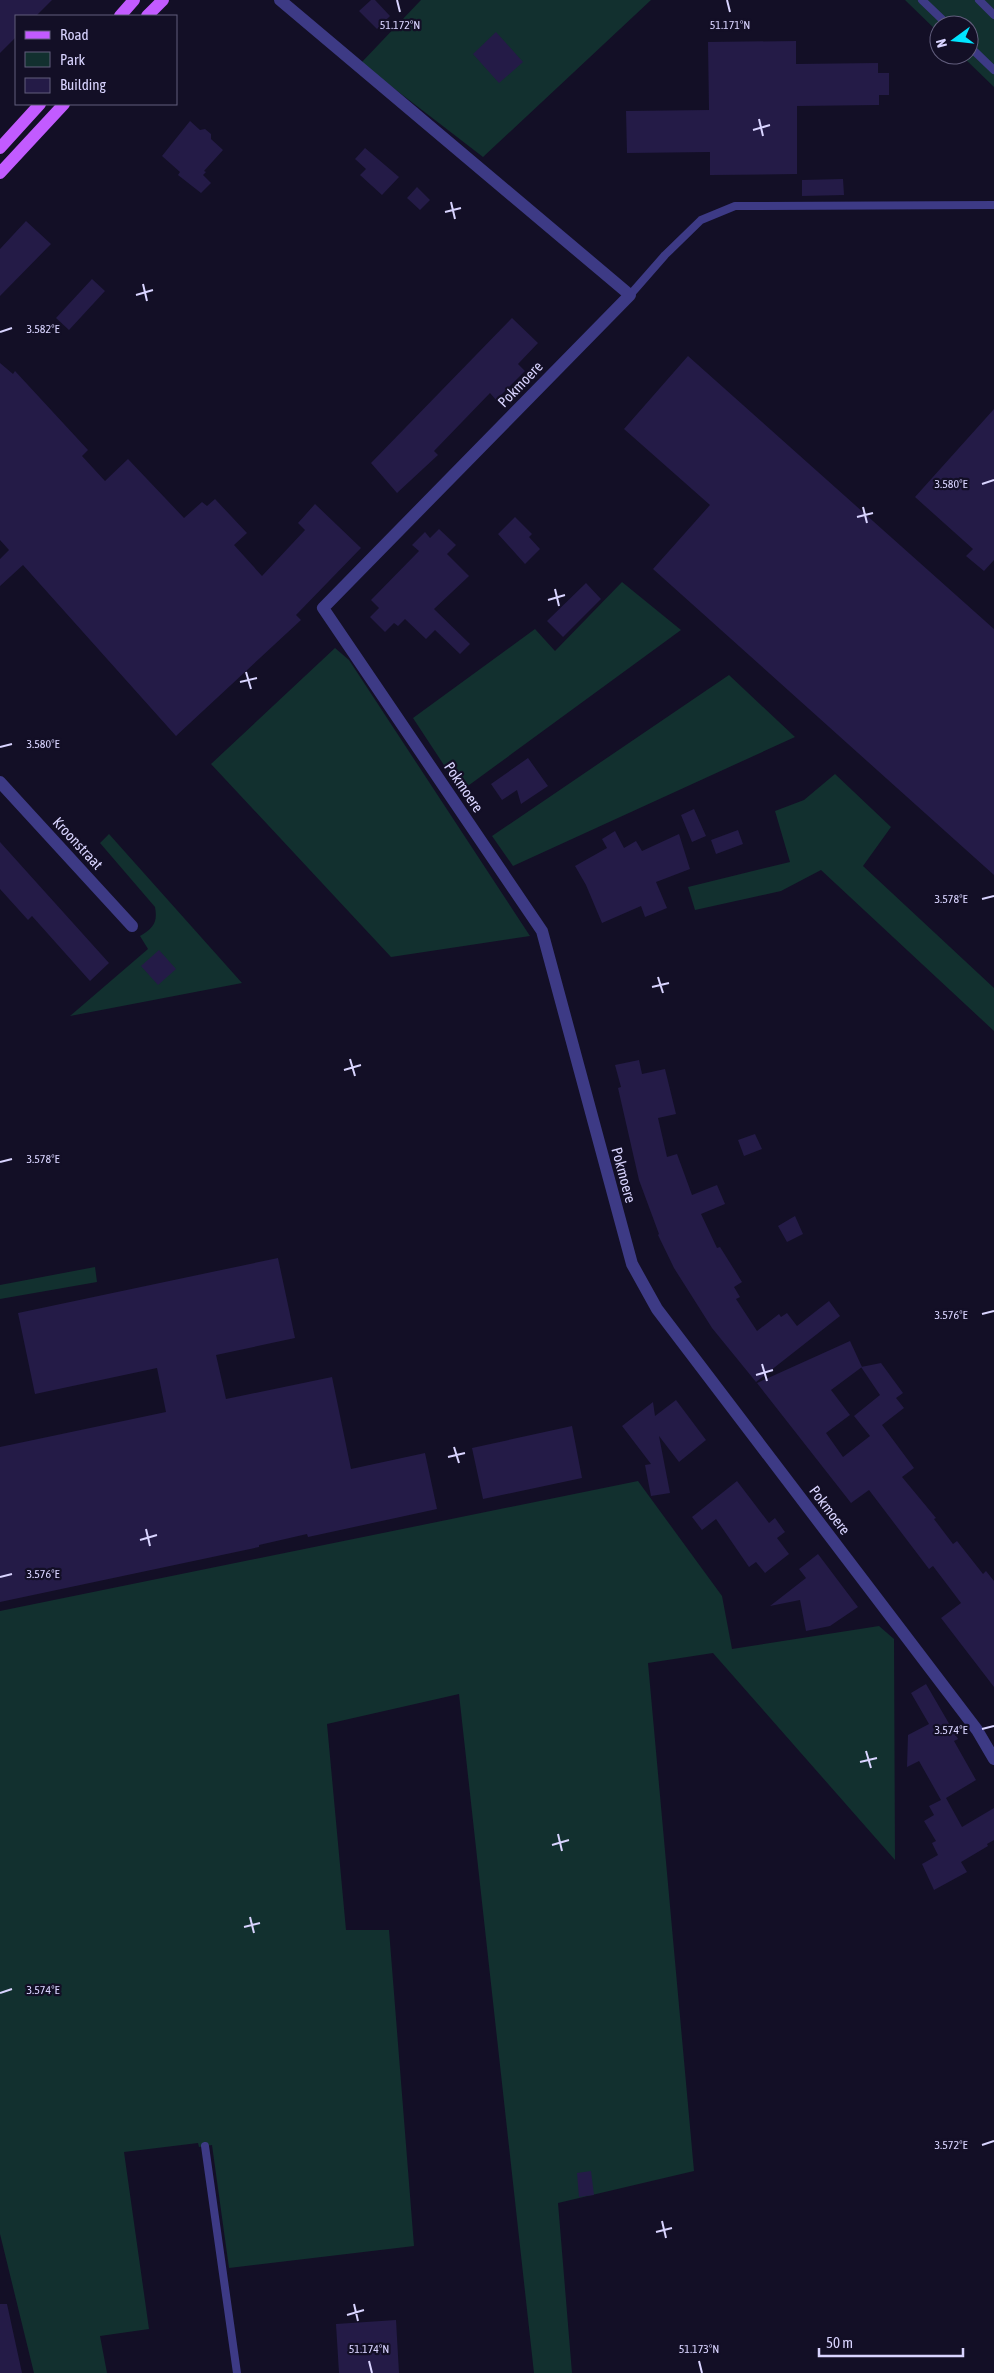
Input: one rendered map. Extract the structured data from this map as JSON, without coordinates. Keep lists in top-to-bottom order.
{
  "streets": {
    "street": ["Pokmoere", "Kroonstraat"]
  },
  "legend": ["Road", "Park", "Building"],
  "scale_bar": "50 m",
  "north": "left",
  "coordinates": [
    "51.171°N",
    "51.172°N",
    "3.582°E",
    "3.580°E",
    "3.578°E",
    "3.576°E",
    "3.574°E",
    "3.572°E",
    "51.174°N",
    "51.173°N"
  ]
}
